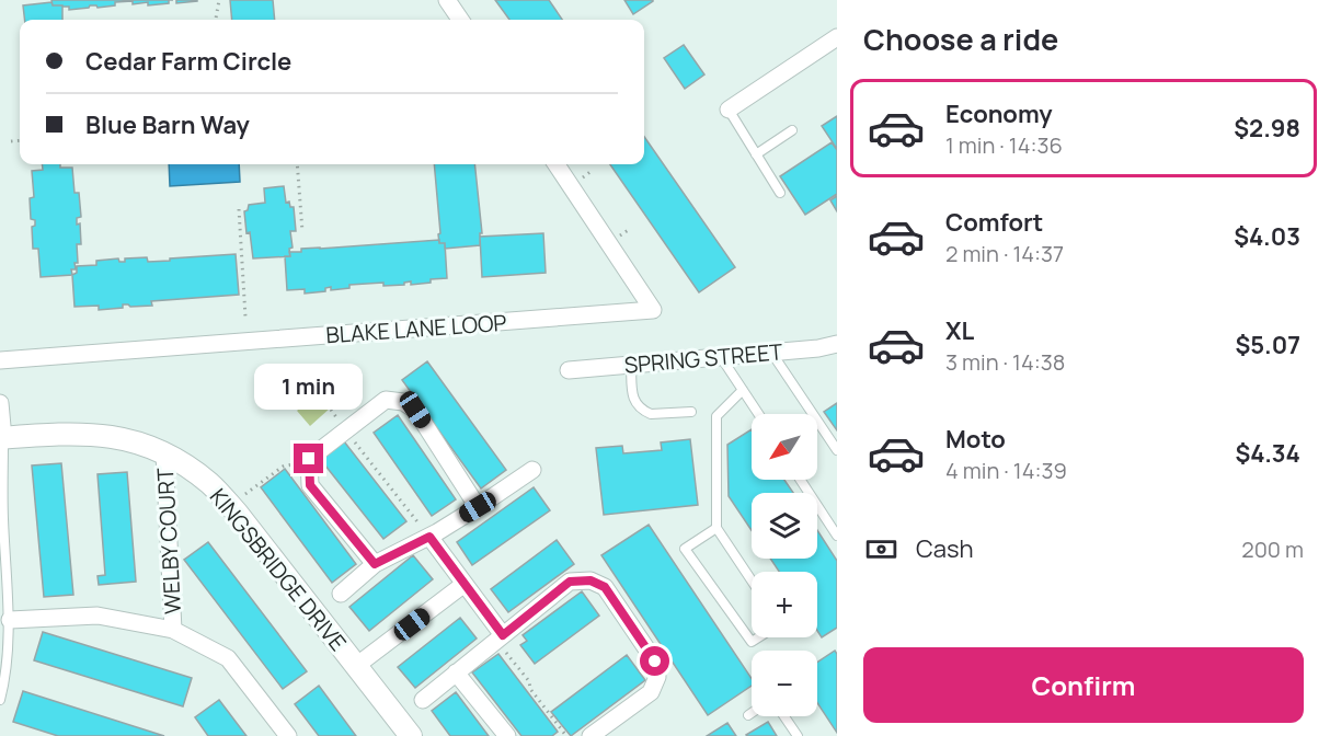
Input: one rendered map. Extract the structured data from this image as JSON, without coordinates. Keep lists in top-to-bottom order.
{
  "streets": {
    "street": [
      "BLAKE LANE LOOP",
      "SPRING STREET",
      "WELBY COURT",
      "KINGSBRIDGE DRIVE"
    ]
  },
  "crossings": [
    ["WELBY COURT", "KINGSBRIDGE DRIVE"]
  ],
  "north": "bottom left",
  "page": {
    "heading": "Choose a ride",
    "banner": ["Cedar Farm Circle", "Blue Barn Way"],
    "list": [
      {
        "name": "Economy",
        "note": "1 min · 14:36",
        "value": "$2.98"
      },
      {
        "name": "Comfort",
        "note": "2 min · 14:37",
        "value": "$4.03"
      },
      {
        "name": "XL",
        "note": "3 min · 14:38",
        "value": "$5.07"
      },
      {
        "name": "Moto",
        "note": "4 min · 14:39",
        "value": "$4.34"
      }
    ],
    "bubble": "1 min",
    "map_buttons": ["+", "−"],
    "pay": ["Cash", "200 m"],
    "buttons": "Confirm"
  }
}
